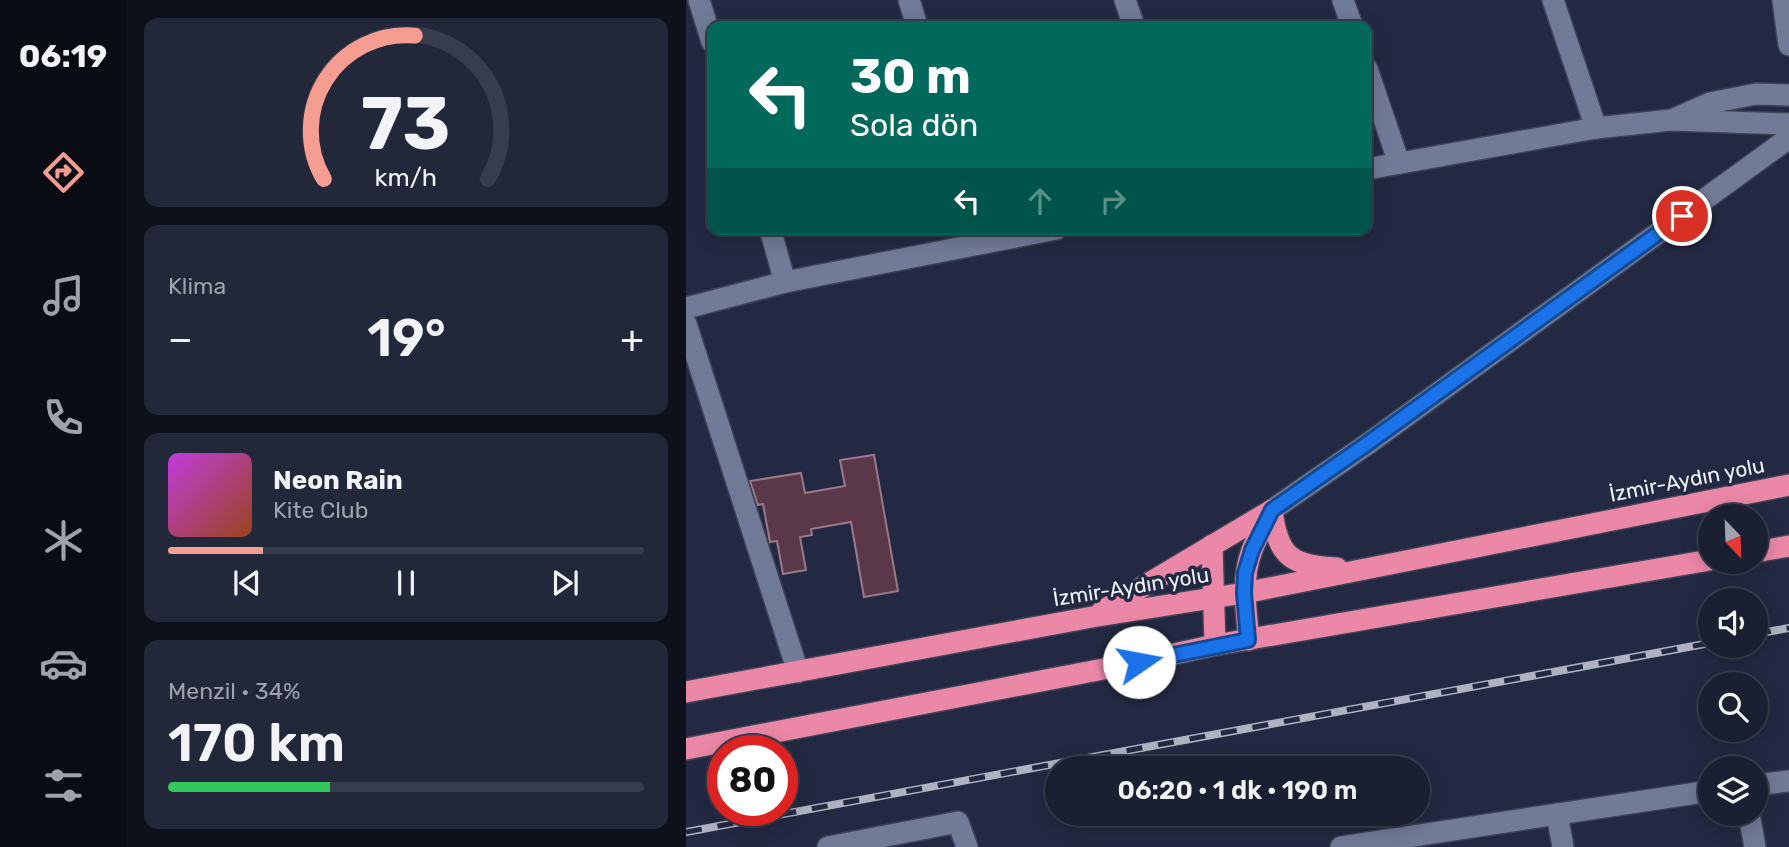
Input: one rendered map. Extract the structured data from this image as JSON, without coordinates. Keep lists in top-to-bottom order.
{
  "streets": {
    "highway": ["İzmir-Aydın yolu"]
  },
  "north": "bottom right",
  "page": {
    "tabs": "06:19",
    "turn": ["30 m", "Sola dön"],
    "tile": [
      "Klima",
      ["Menzil · 34%", "170 km"]
    ],
    "heat": ["−", "19°", "+"],
    "song": ["Neon Rain", "Kite Club"],
    "limit": "80",
    "trip": "06:20 · 1 dk · 190 m",
    "gauge": ["73", "km/h"]
  }
}
